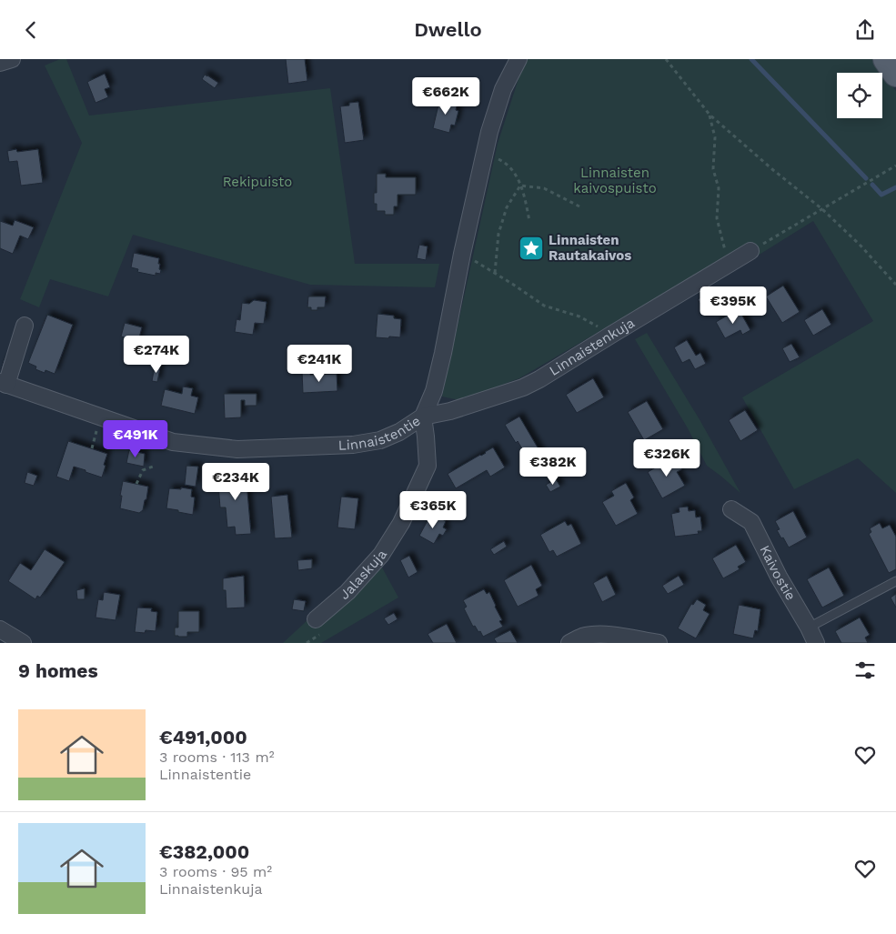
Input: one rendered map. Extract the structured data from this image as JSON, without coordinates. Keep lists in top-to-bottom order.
{
  "streets": {
    "street": [
      "Linnaistenkuja",
      "Linnaistentie",
      "Kaivostie",
      "Jalaskuja"
    ]
  },
  "crossings": [
    ["Linnaistenkuja", "Linnaistentie"],
    ["Linnaistenkuja", "Jalaskuja"],
    ["Linnaistentie", "Jalaskuja"]
  ],
  "parks": ["Linnaisten kaivospuisto", "Rekipuisto"],
  "places": {
    "place": ["Linnaisten Rautakaivos"]
  },
  "page": {
    "header": "Dwello",
    "price": [
      "€662K",
      "€395K",
      "€274K",
      "€241K",
      "€491K",
      "€326K",
      "€382K",
      "€234K",
      "€365K"
    ],
    "heading": "9 homes",
    "list": [
      {
        "name": "€491,000",
        "note": "3 rooms · 113 m² · Linnaistentie"
      },
      {
        "name": "€382,000",
        "note": "3 rooms · 95 m² · Linnaistenkuja"
      }
    ]
  }
}
